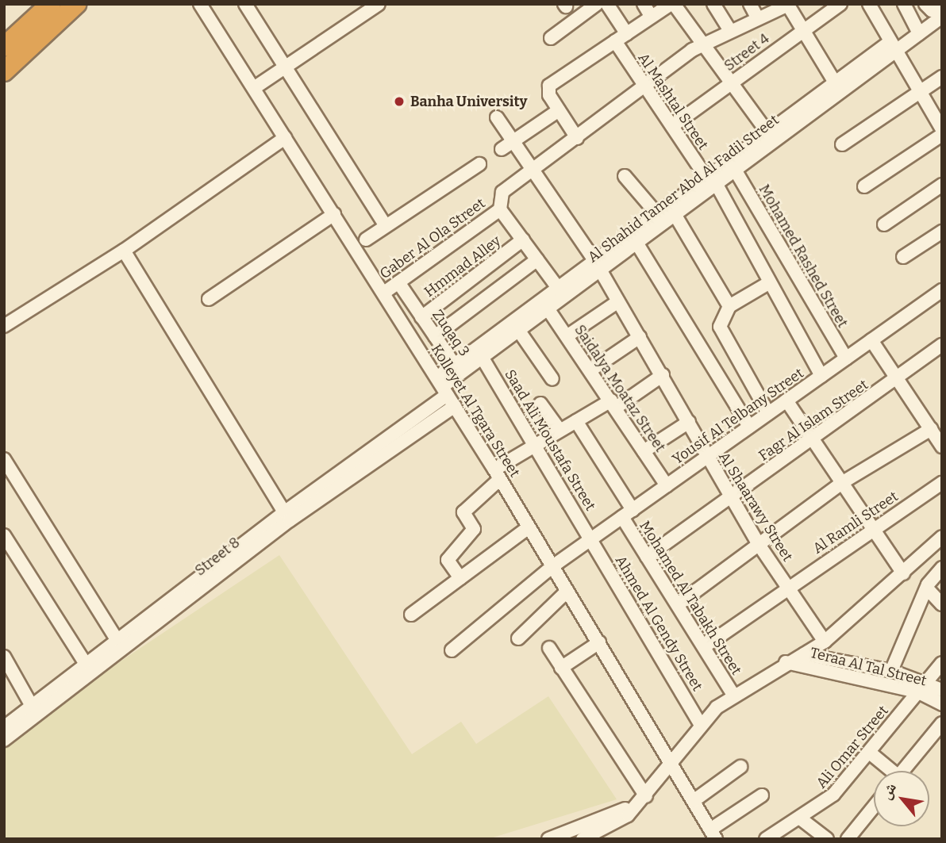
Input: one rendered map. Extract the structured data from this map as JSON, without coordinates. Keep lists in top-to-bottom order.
{
  "streets": {
    "street": [
      "Street 4",
      "Al Mashtal Street",
      "Al Shahid Tamer Abd Al Fadil Street",
      "Gaber Al Ola Street",
      "Mohamed Rashed Street",
      "Hmmad Alley",
      "Zuqaq 3",
      "Saidalya Moataz Street",
      "Kolleyet Al Tgara Street",
      "Yousif Al Telbany Street",
      "Fagr Al Islam Street",
      "Saad Ali Moustafa Street",
      "Al Shaarawy Street",
      "Al Ramli Street",
      "Street 8",
      "Mohamed Al Tabakh Street",
      "Ahmed Al Gendy Street",
      "Teraa Al Tal Street",
      "Ali Omar Street"
    ]
  },
  "crossings": [
    ["Street 4", "Al Mashtal Street"],
    ["Al Mashtal Street", "Al Shahid Tamer Abd Al Fadil Street"],
    ["Al Mashtal Street", "Yousif Al Telbany Street"],
    ["Al Shahid Tamer Abd Al Fadil Street", "Mohamed Rashed Street"],
    ["Al Shahid Tamer Abd Al Fadil Street", "Zuqaq 3"],
    ["Al Shahid Tamer Abd Al Fadil Street", "Saidalya Moataz Street"],
    ["Al Shahid Tamer Abd Al Fadil Street", "Kolleyet Al Tgara Street"],
    ["Al Shahid Tamer Abd Al Fadil Street", "Saad Ali Moustafa Street"],
    ["Al Shahid Tamer Abd Al Fadil Street", "Al Shaarawy Street"],
    ["Al Shahid Tamer Abd Al Fadil Street", "Street 8"],
    ["Gaber Al Ola Street", "Zuqaq 3"],
    ["Gaber Al Ola Street", "Kolleyet Al Tgara Street"],
    ["Mohamed Rashed Street", "Yousif Al Telbany Street"],
    ["Hmmad Alley", "Zuqaq 3"],
    ["Saidalya Moataz Street", "Yousif Al Telbany Street"],
    ["Kolleyet Al Tgara Street", "Yousif Al Telbany Street"],
    ["Kolleyet Al Tgara Street", "Street 8"],
    ["Yousif Al Telbany Street", "Saad Ali Moustafa Street"],
    ["Yousif Al Telbany Street", "Al Shaarawy Street"],
    ["Yousif Al Telbany Street", "Mohamed Al Tabakh Street"],
    ["Yousif Al Telbany Street", "Ahmed Al Gendy Street"],
    ["Fagr Al Islam Street", "Al Shaarawy Street"],
    ["Fagr Al Islam Street", "Mohamed Al Tabakh Street"],
    ["Saad Ali Moustafa Street", "Ahmed Al Gendy Street"],
    ["Al Shaarawy Street", "Al Ramli Street"],
    ["Al Ramli Street", "Mohamed Al Tabakh Street"],
    ["Teraa Al Tal Street", "Ali Omar Street"]
  ],
  "places": ["Banha University"],
  "north": "top left"
}
